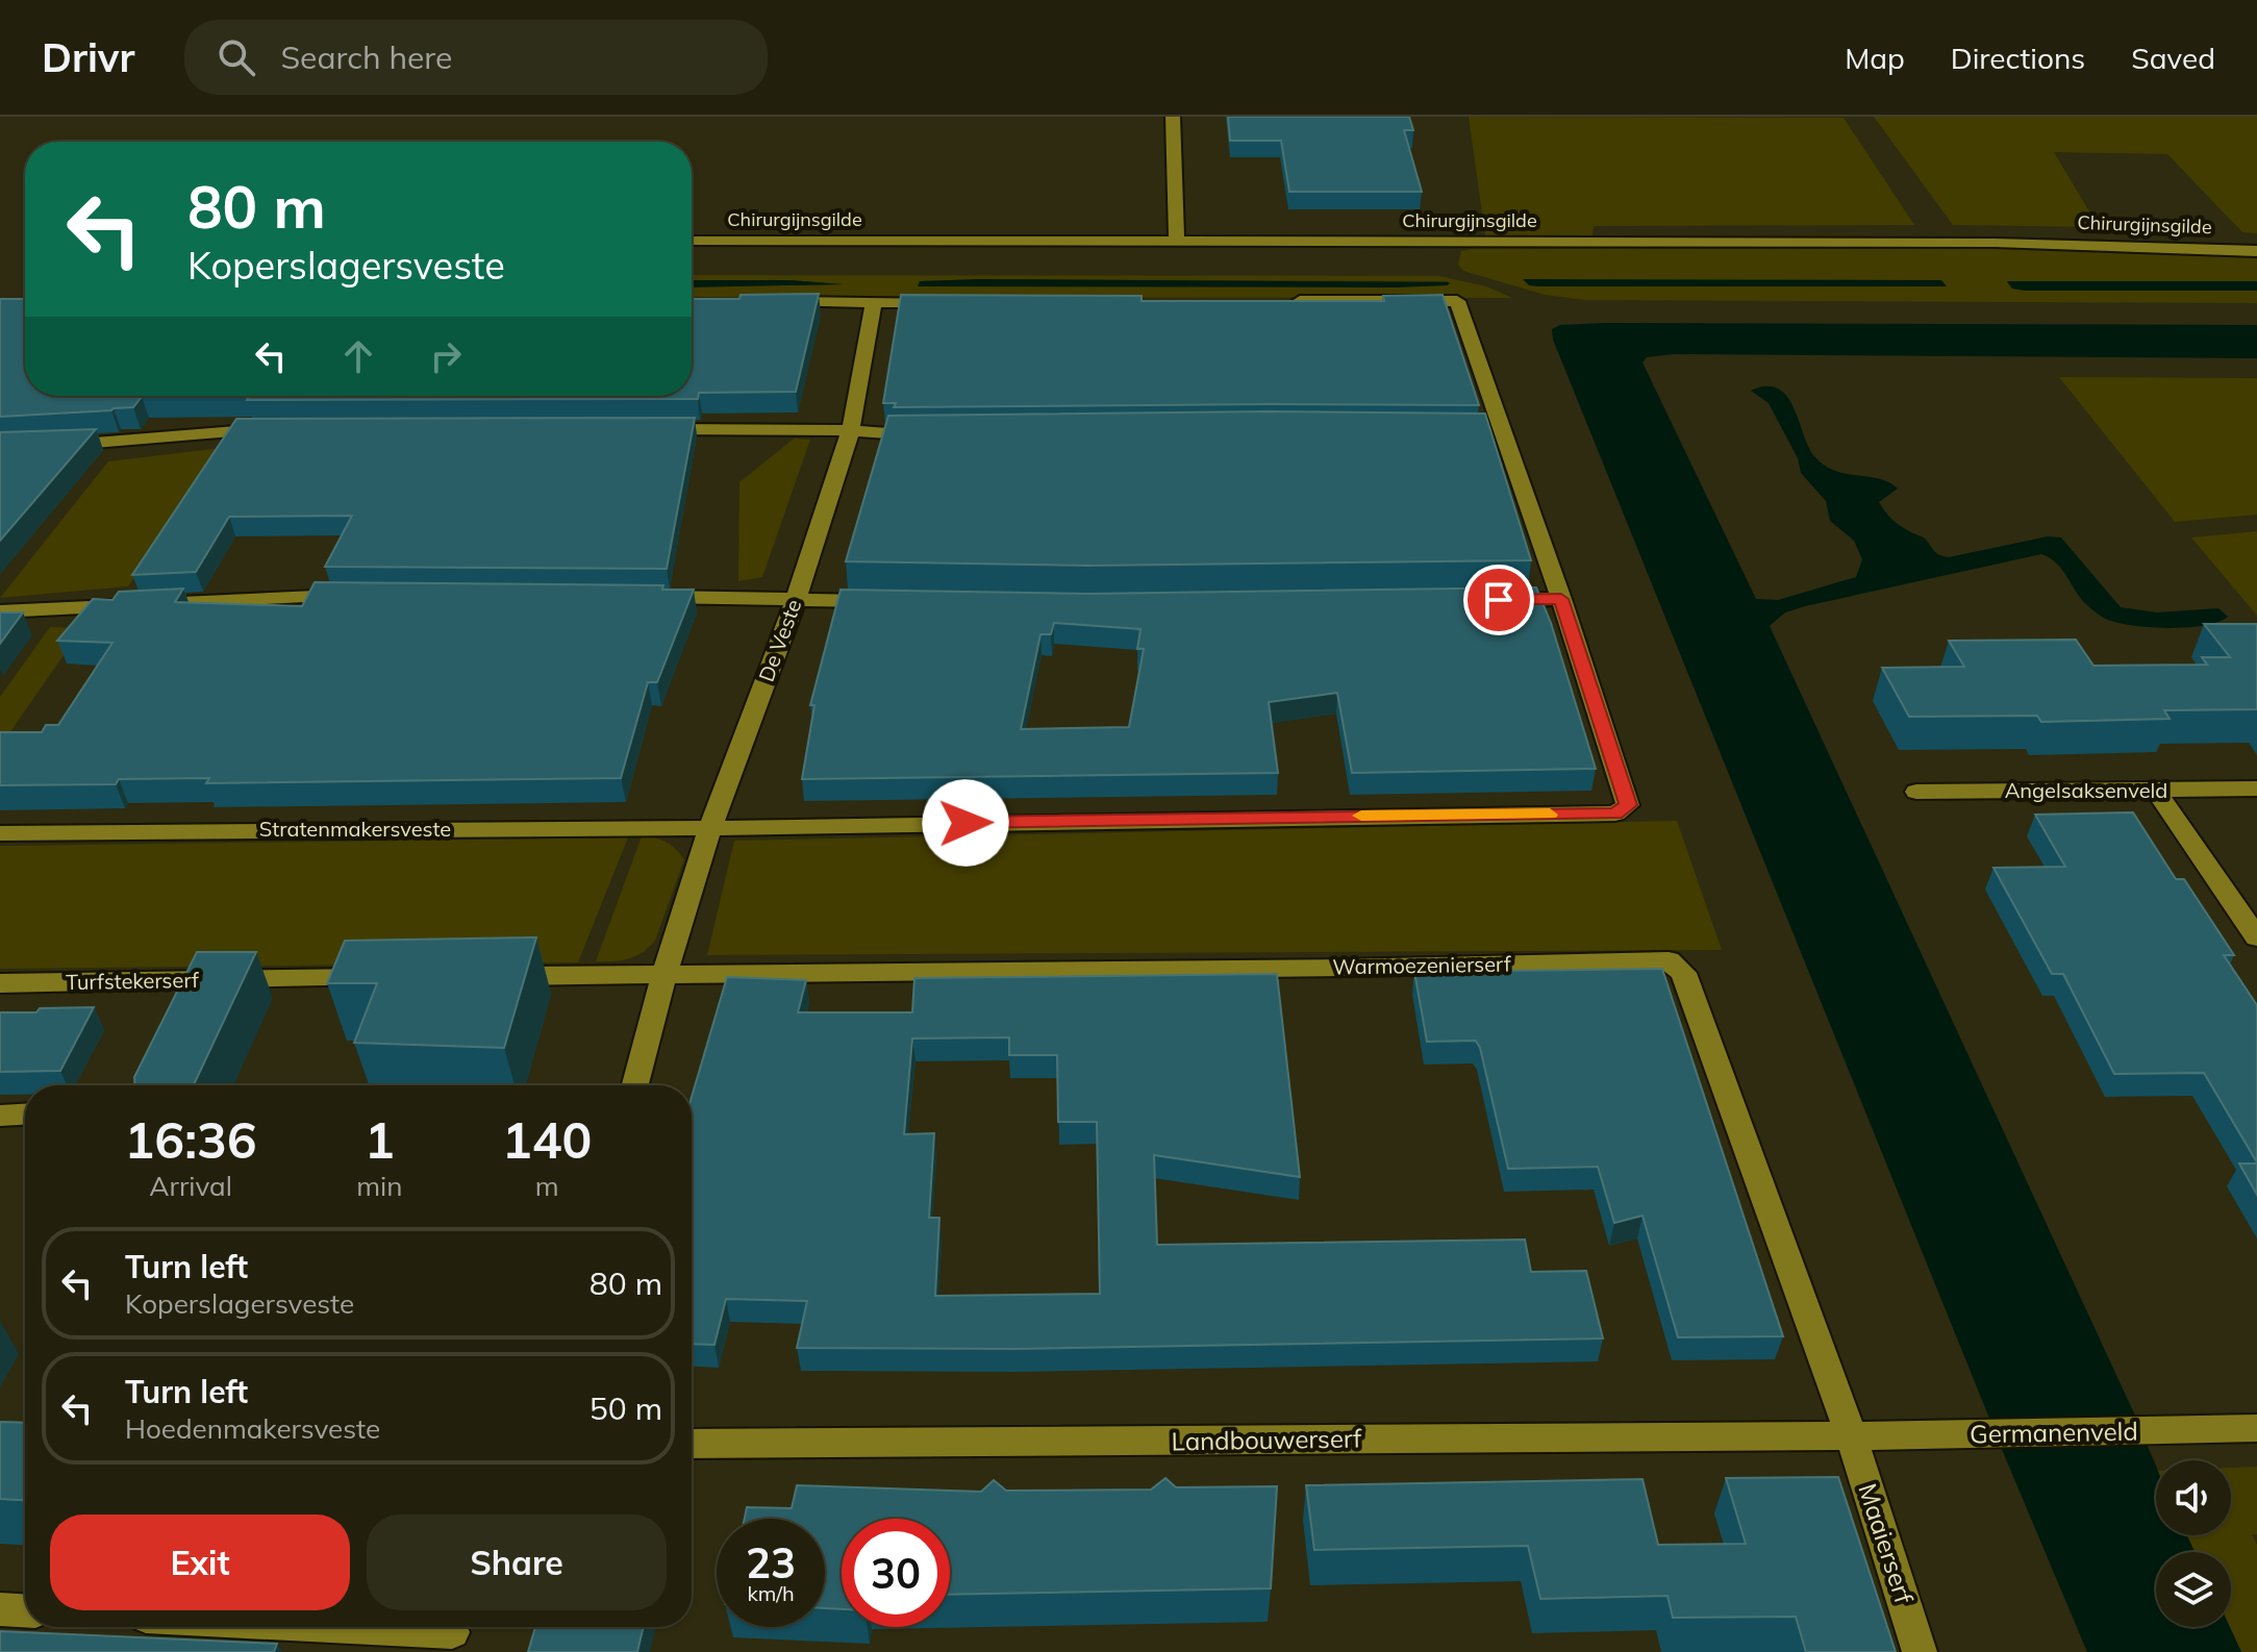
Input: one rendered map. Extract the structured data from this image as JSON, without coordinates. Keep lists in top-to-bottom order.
{
  "streets": {
    "street": [
      "Chirurgijnsgilde",
      "De Veste",
      "Angelsaksenveld",
      "Stratenmakersveste",
      "Warmoezenierserf",
      "Turfstekerserf",
      "Germanenveld",
      "Landbouwerserf",
      "Maaierserf"
    ]
  },
  "crossings": [
    ["De Veste", "Stratenmakersveste"],
    ["De Veste", "Warmoezenierserf"],
    ["Warmoezenierserf", "Germanenveld"],
    ["Warmoezenierserf", "Landbouwerserf"],
    ["Warmoezenierserf", "Maaierserf"],
    ["Germanenveld", "Landbouwerserf"],
    ["Germanenveld", "Maaierserf"],
    ["Landbouwerserf", "Maaierserf"]
  ],
  "page": {
    "header": "Drivr",
    "search": "Search here",
    "nav": ["Map", "Directions", "Saved"],
    "turn": ["80 m", "Koperslagersveste"],
    "eta": [
      "16:36",
      "Arrival",
      "1",
      "min",
      "140",
      "m"
    ],
    "list": [
      {
        "name": "Turn left",
        "note": "Koperslagersveste",
        "value": "80 m"
      },
      {
        "name": "Turn left",
        "note": "Hoedenmakersveste",
        "value": "50 m"
      }
    ],
    "buttons": ["Exit", "Share"],
    "speed": "23 km/h",
    "limit": "30"
  }
}
